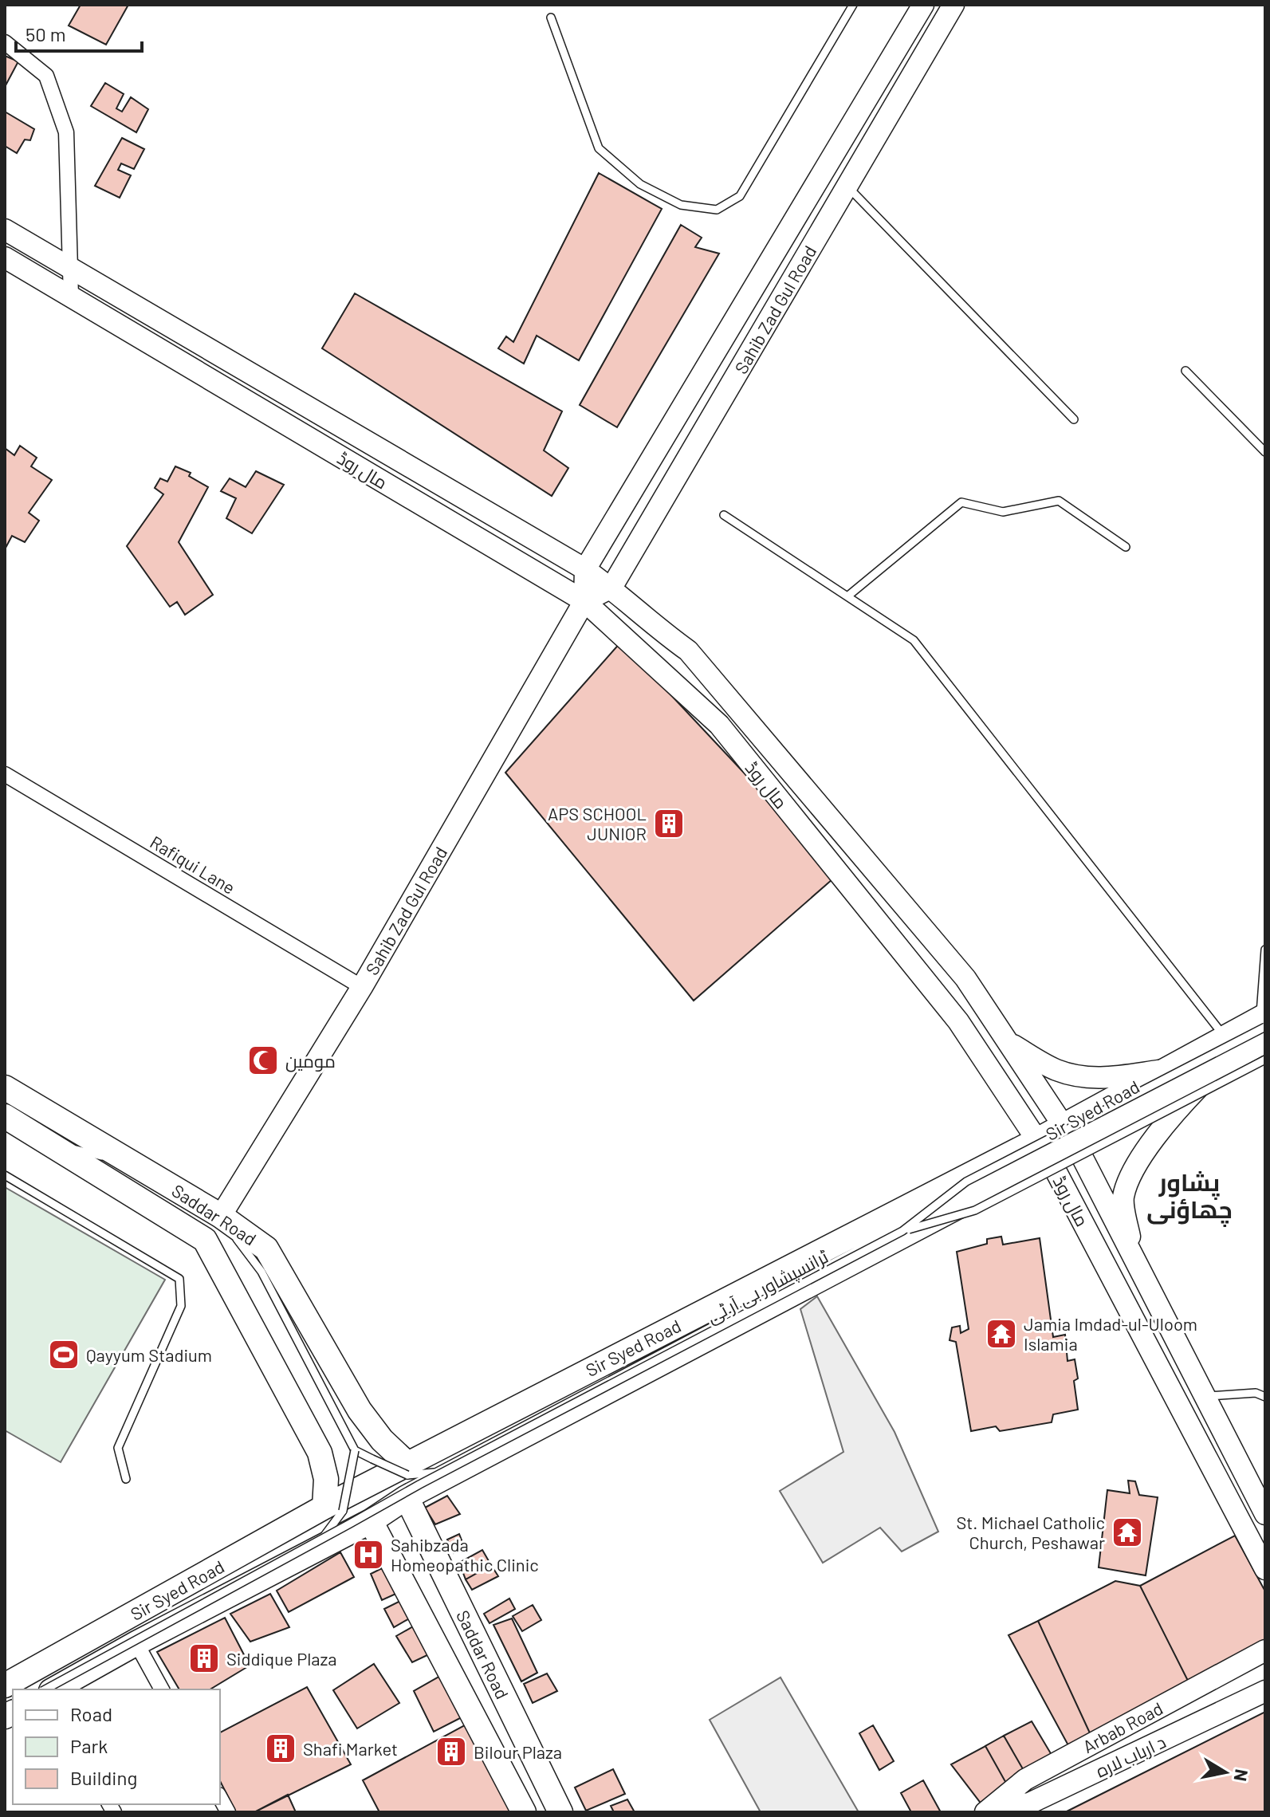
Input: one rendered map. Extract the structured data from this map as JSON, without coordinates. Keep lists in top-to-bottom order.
{
  "streets": {
    "main road": [
      "Sahib Zad Gul Road",
      "مال روڈ",
      "Sir Syed Road",
      "Saddar Road",
      "Arbab Road",
      "د ارباب لاره"
    ],
    "street": ["Rafiqui Lane"],
    "lane": ["ٹرانسپشاور بی آر ٹی"]
  },
  "crossings": [
    ["Sahib Zad Gul Road", "مال روڈ"],
    ["Sahib Zad Gul Road", "Rafiqui Lane"],
    ["Sahib Zad Gul Road", "Saddar Road"],
    ["مال روڈ", "Sir Syed Road"],
    ["Sir Syed Road", "Saddar Road"],
    ["Sir Syed Road", "ٹرانسپشاور بی آر ٹی"],
    ["Arbab Road", "د ارباب لاره"]
  ],
  "districts": ["پشاور چھاؤنی"],
  "places": {
    "building": [
      "APS SCHOOL JUNIOR",
      "Siddique Plaza",
      "Shafi Market",
      "Bilour Plaza"
    ],
    "mosque": ["مومین"],
    "temple": ["Jamia Imdad-ul-Uloom Islamia", "St. Michael Catholic Church, Peshawar"],
    "sports": ["Qayyum Stadium"],
    "hospital": ["Sahibzada Homeopathic Clinic"]
  },
  "legend": ["Road", "Park", "Building"],
  "scale_bar": "50 m",
  "north": "right"
}
